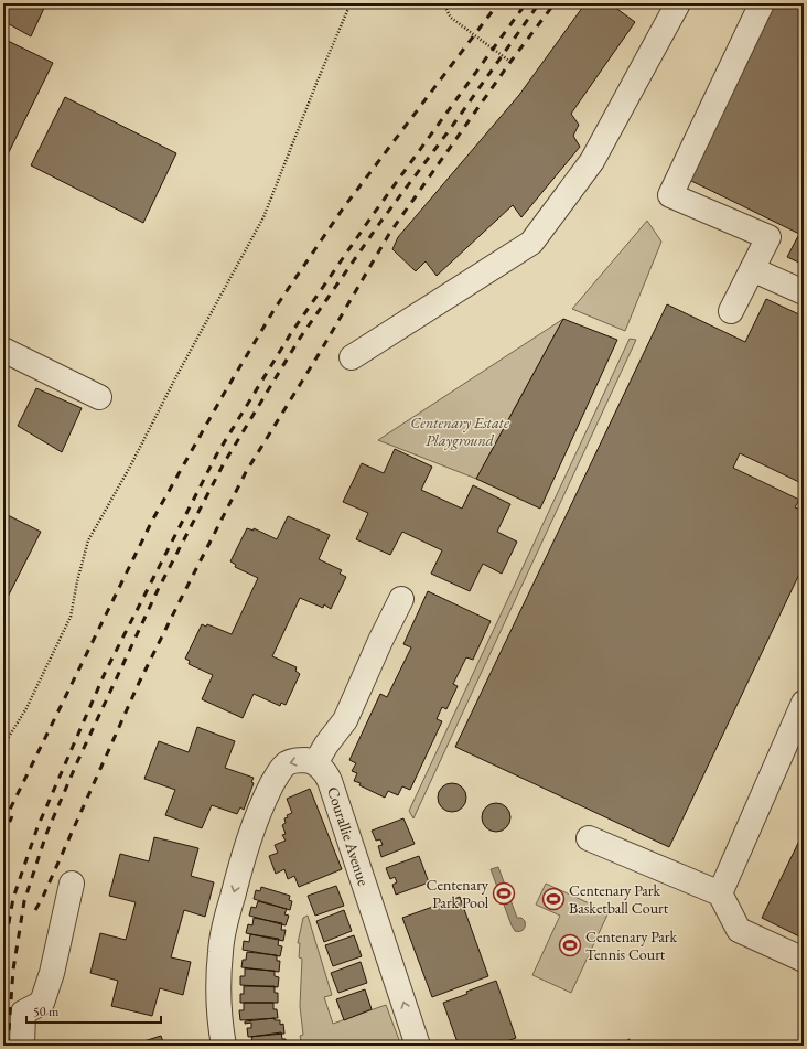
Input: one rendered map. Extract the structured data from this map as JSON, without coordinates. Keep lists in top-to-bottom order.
{
  "streets": {
    "street": ["Courallie Avenue"]
  },
  "one_way": ["Courallie Avenue"],
  "parks": ["Centenary Estate Playground"],
  "places": {
    "sports": ["Centenary Park Pool", "Centenary Park Basketball Court", "Centenary Park Tennis Court"]
  },
  "scale_bar": "50 m"
}
